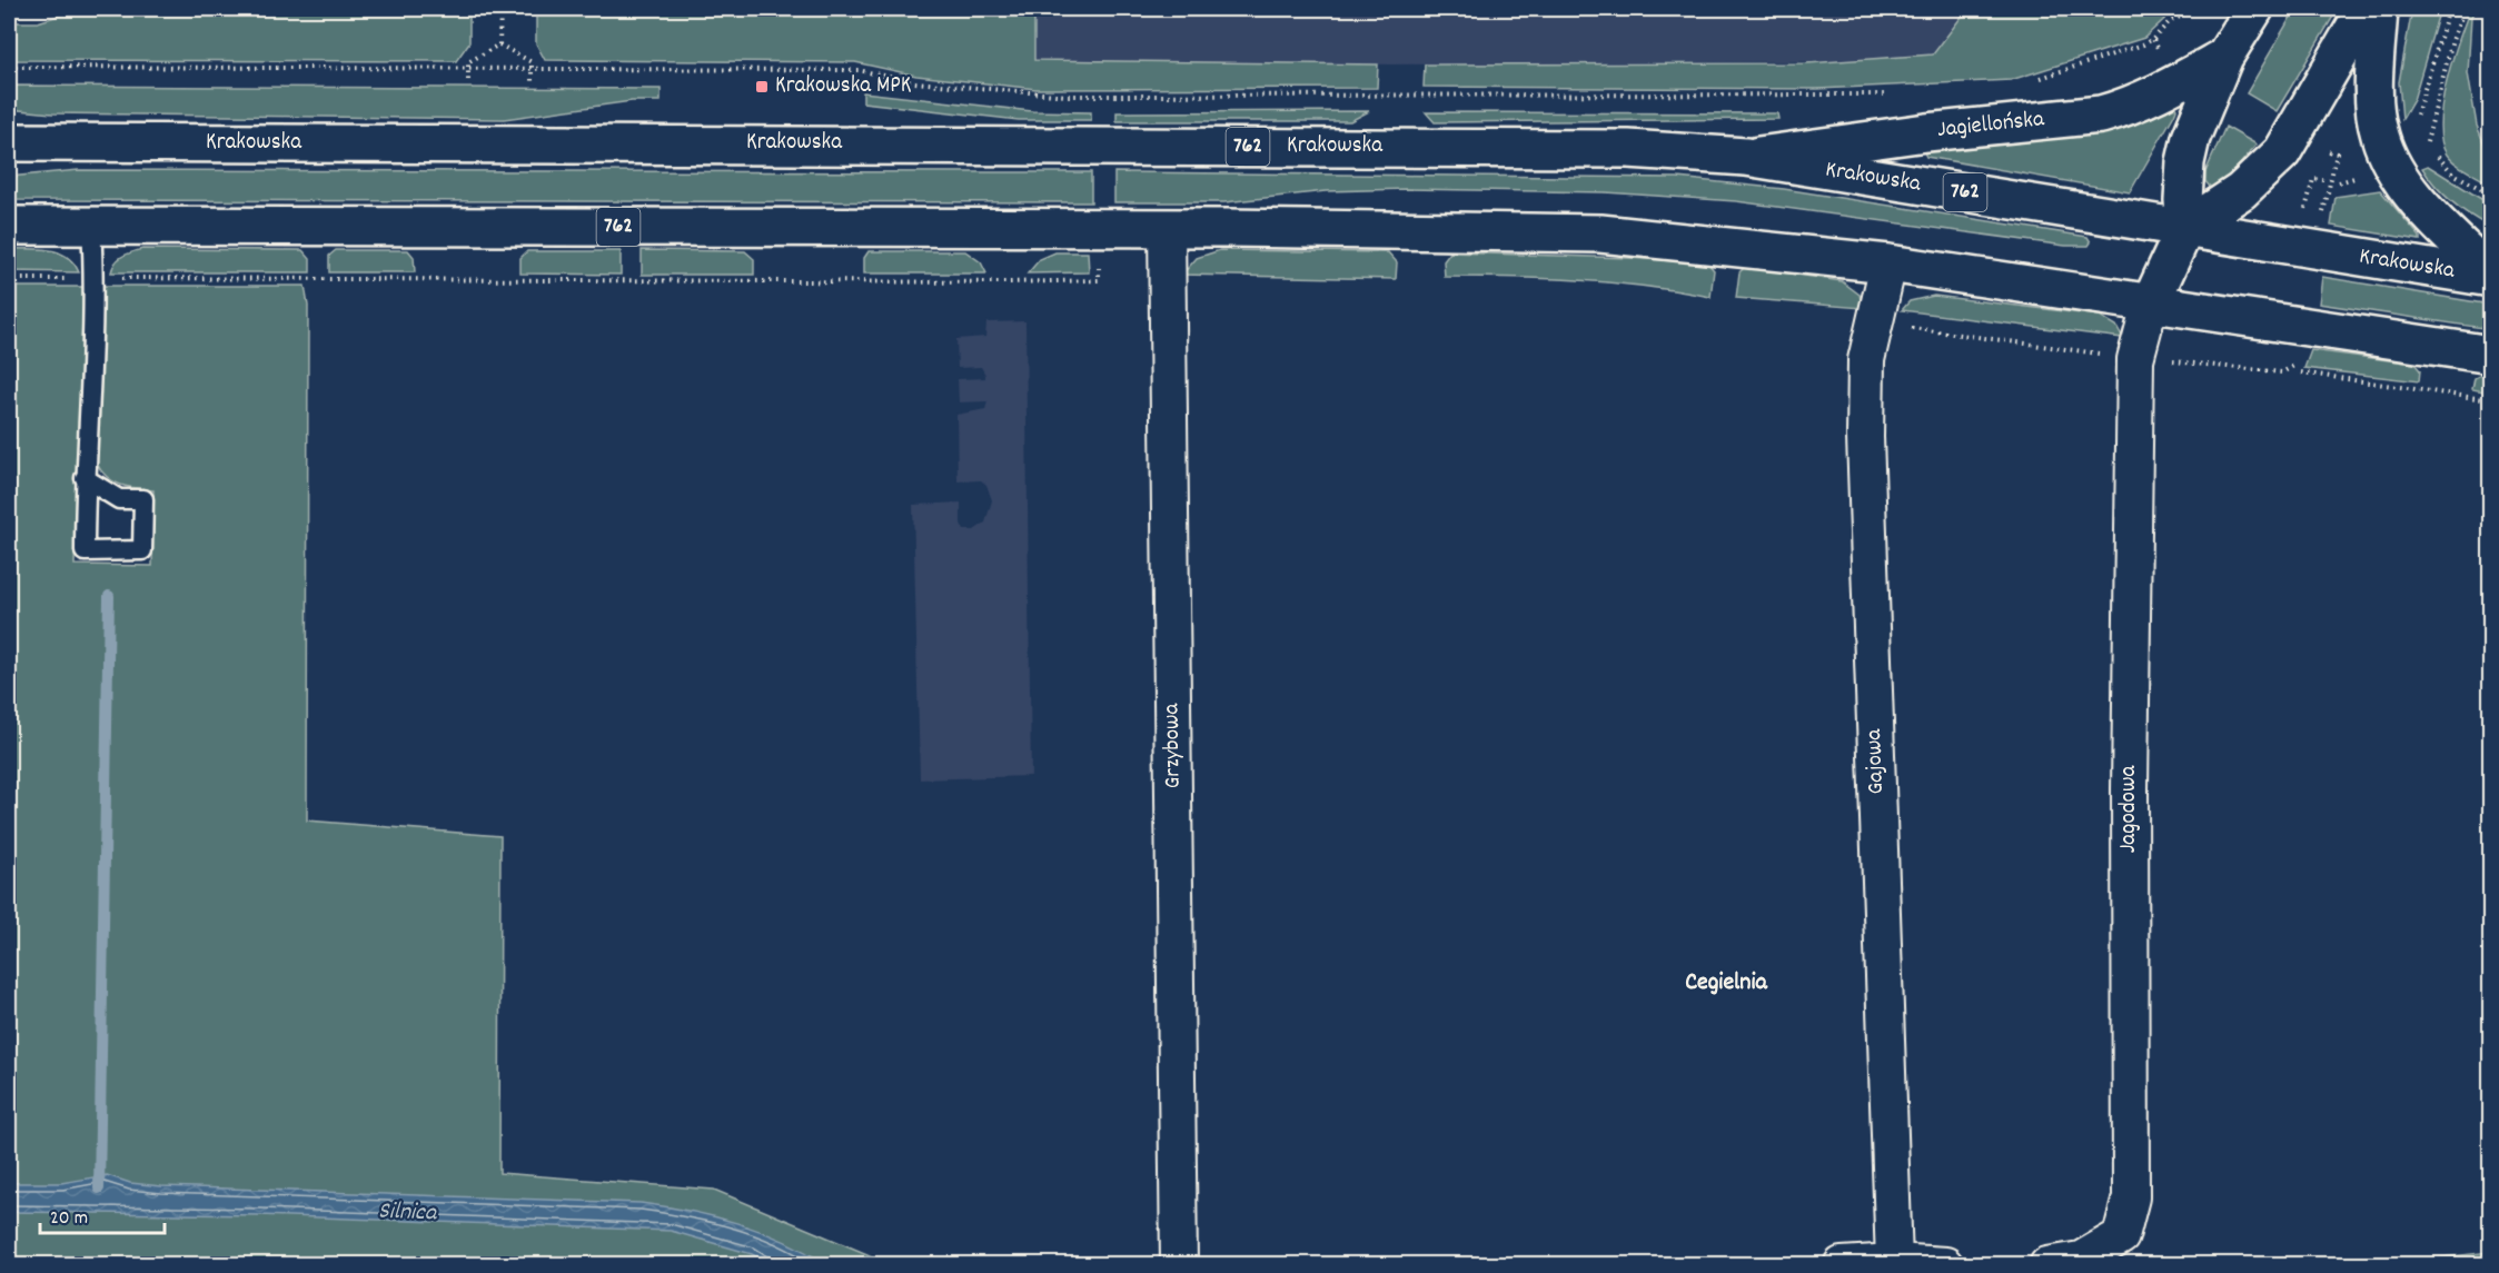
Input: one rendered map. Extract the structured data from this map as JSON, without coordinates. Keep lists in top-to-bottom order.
{
  "streets": {
    "main road": ["Jagiellońska", "Krakowska", "762"],
    "street": ["Grzybowa", "Gajowa", "Jagodowa"]
  },
  "crossings": [
    ["Jagiellońska", "Krakowska"],
    ["Jagiellońska", "762"],
    ["Jagiellońska", "Jagodowa"],
    ["762", "Grzybowa"],
    ["762", "Gajowa"],
    ["762", "Jagodowa"]
  ],
  "districts": ["Cegielnia"],
  "water": ["Silnica"],
  "places": {
    "transit": ["Krakowska MPK"]
  },
  "scale_bar": "20 m"
}
